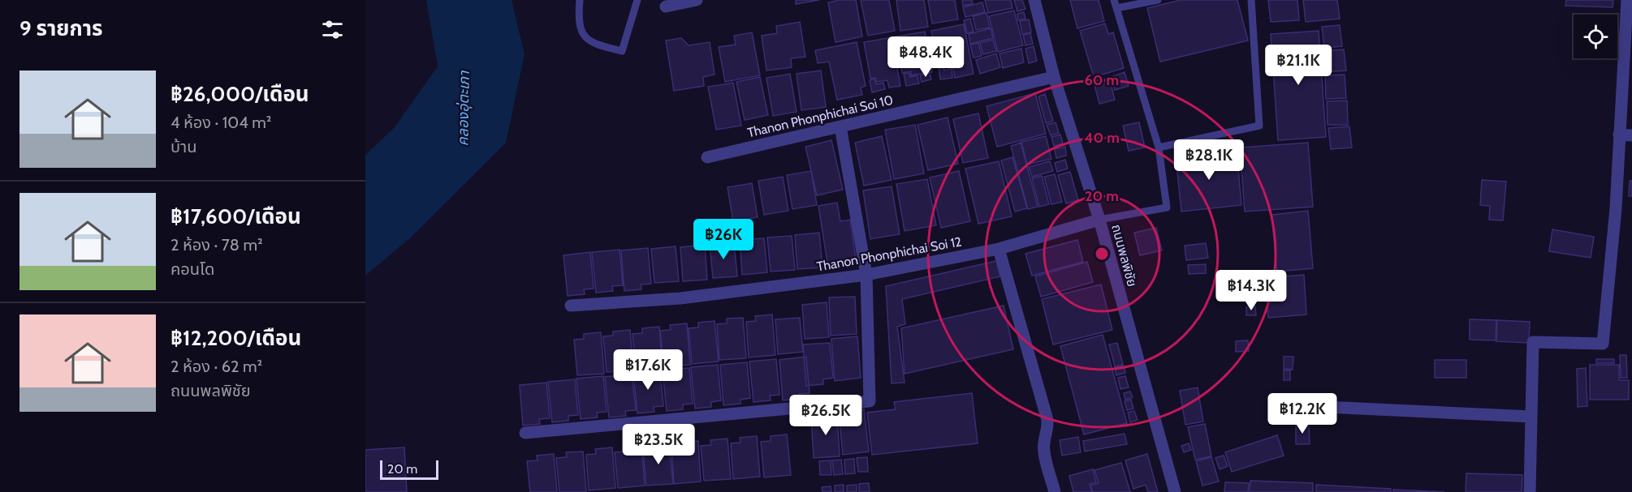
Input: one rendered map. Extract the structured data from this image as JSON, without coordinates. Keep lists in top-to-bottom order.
{
  "streets": {
    "street": ["Thanon Phonphichai Soi 10", "Thanon Phonphichai Soi 12", "ถนนพลพิชัย"]
  },
  "crossings": [
    ["Thanon Phonphichai Soi 10", "ถนนพลพิชัย"],
    ["Thanon Phonphichai Soi 12", "ถนนพลพิชัย"]
  ],
  "water": ["คลองอุ่ตะเภา"],
  "scale_bar": "20 m",
  "page": {
    "heading": "9 รายการ",
    "price": [
      "฿48.4K",
      "฿21.1K",
      "฿28.1K",
      "฿26K",
      "฿14.3K",
      "฿17.6K",
      "฿12.2K",
      "฿26.5K",
      "฿23.5K"
    ],
    "list": [
      {
        "name": "฿26,000/เดือน",
        "note": "4 ห้อง · 104 m² · บ้าน"
      },
      {
        "name": "฿17,600/เดือน",
        "note": "2 ห้อง · 78 m² · คอนโด"
      },
      {
        "name": "฿12,200/เดือน",
        "note": "2 ห้อง · 62 m² · ถนนพลพิชัย"
      }
    ],
    "scale": "20 m"
  },
  "rings": ["60 m", "40 m", "20 m"]
}
